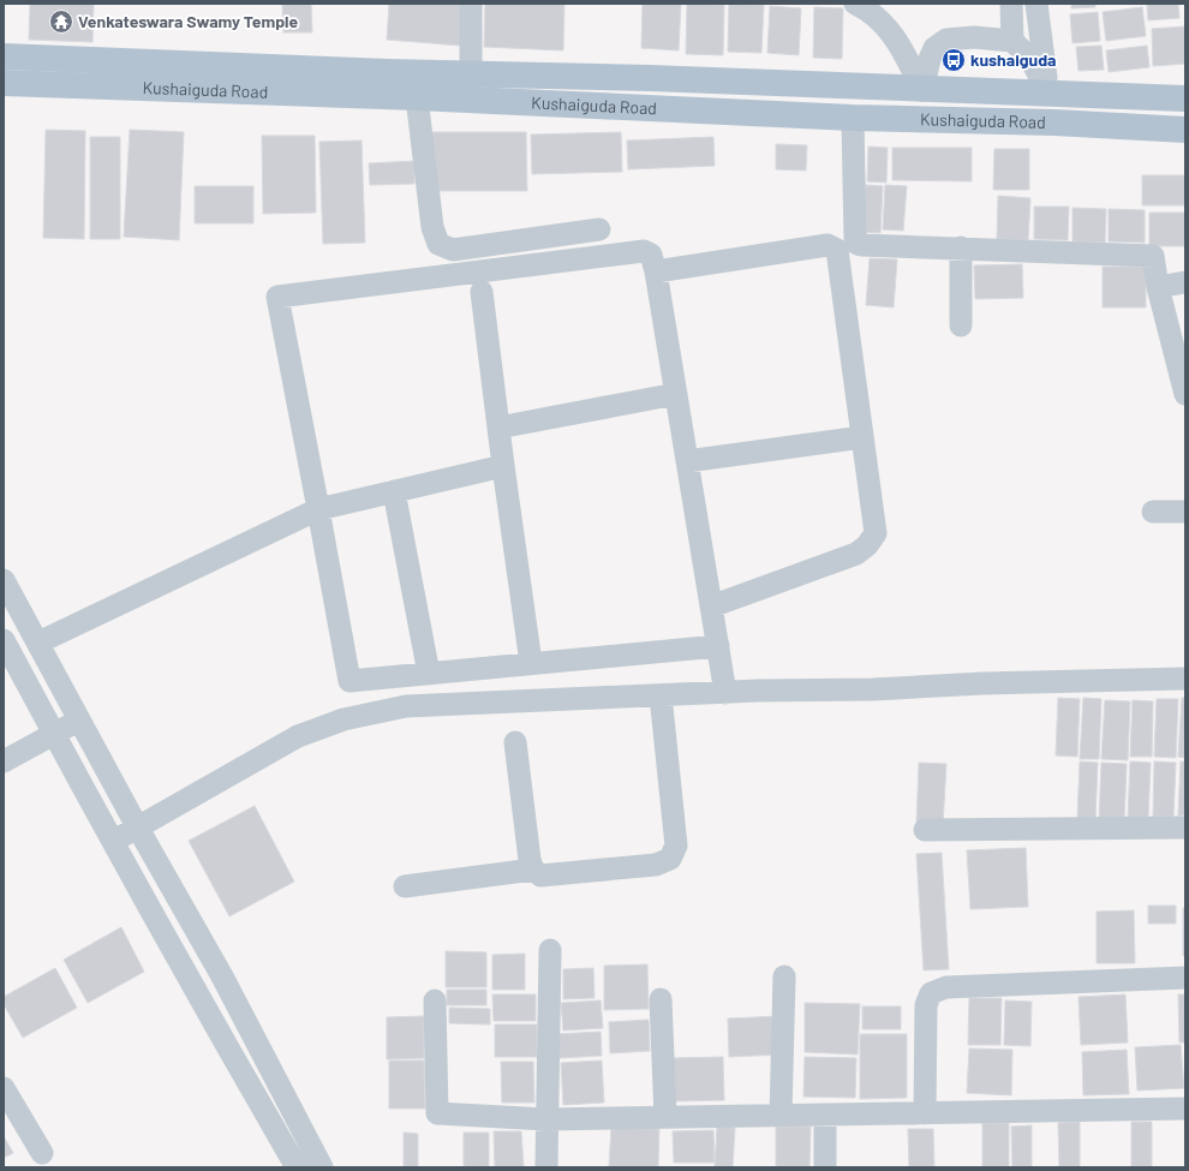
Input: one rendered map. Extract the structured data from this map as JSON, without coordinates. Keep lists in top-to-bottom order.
{
  "streets": {
    "main road": ["Kushaiguda Road"]
  },
  "places": {
    "temple": ["Venkateswara Swamy Temple"],
    "bus stop": ["kushaiguda"]
  }
}
